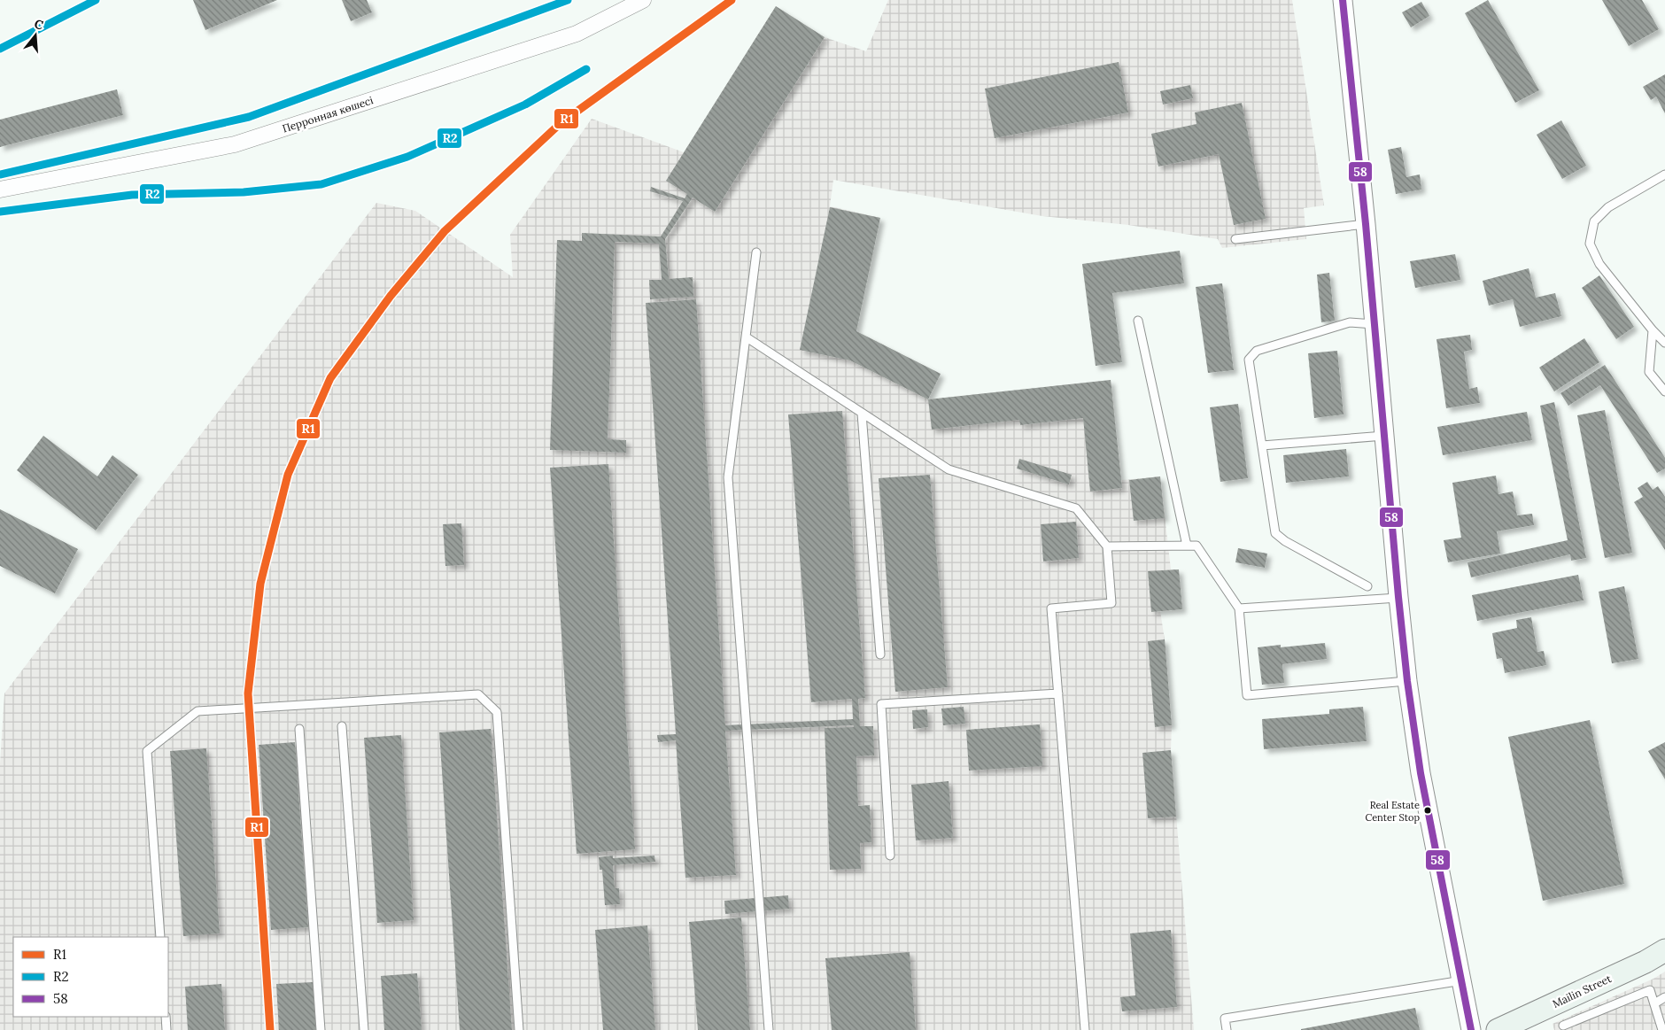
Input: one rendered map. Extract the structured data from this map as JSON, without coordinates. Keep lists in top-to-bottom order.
{
  "streets": {
    "main road": ["Mailin Street"],
    "street": ["Перронная көшесі"]
  },
  "places": ["Real Estate Center Stop"],
  "lines": ["transit line R1", "transit line R2", "transit line 58"],
  "legend": ["R1", "R2", "58"],
  "north": "top"
}
